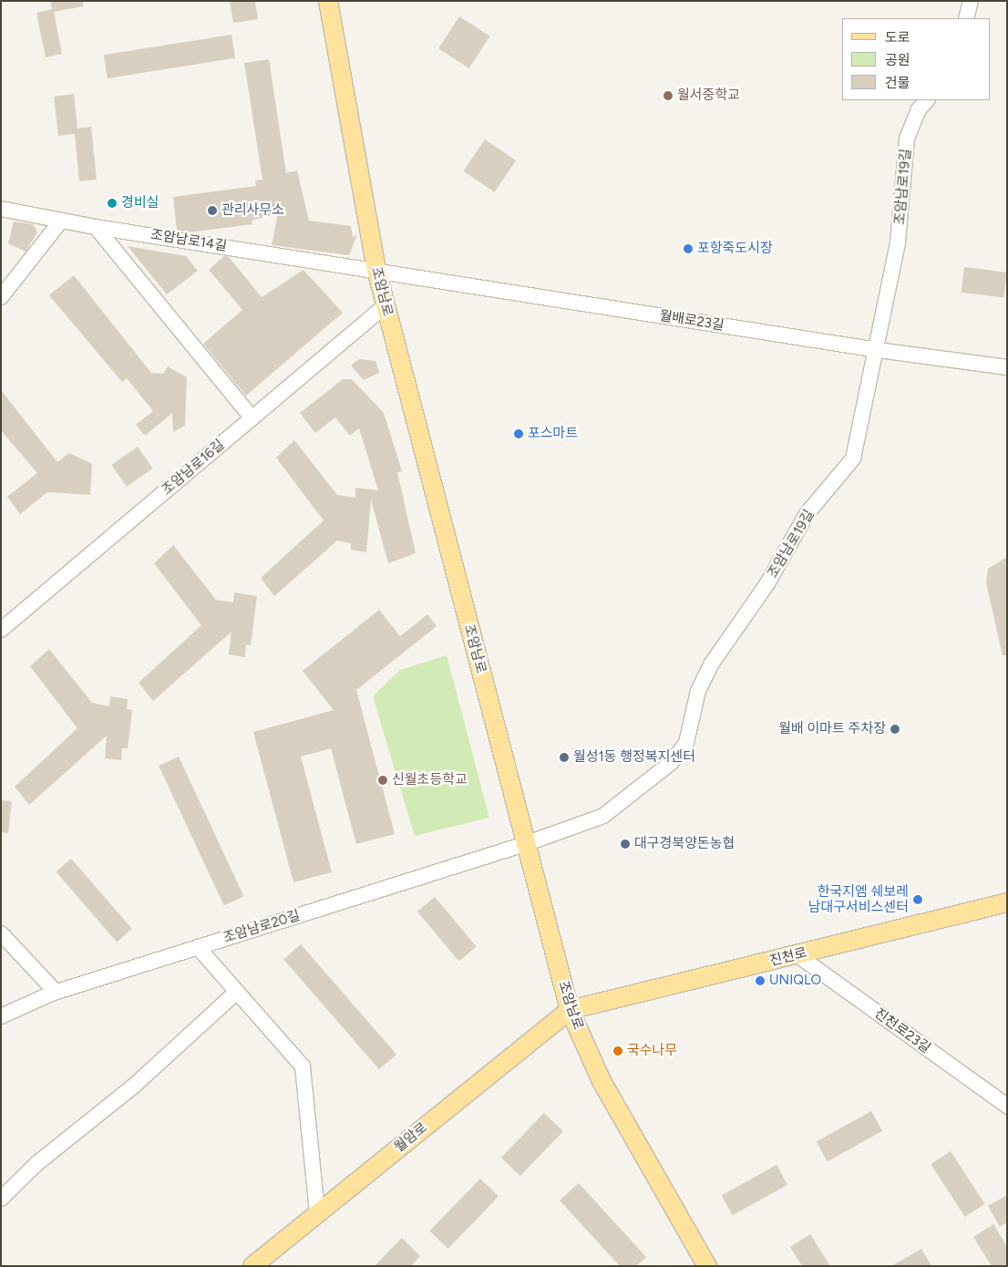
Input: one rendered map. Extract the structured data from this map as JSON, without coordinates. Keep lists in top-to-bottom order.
{
  "streets": {
    "main road": ["조암남로", "진천로", "월암로"],
    "street": [
      "조암남로19길",
      "조암남로14길",
      "월배로23길",
      "조암남로16길",
      "조암남로20길",
      "진천로23길"
    ]
  },
  "crossings": [
    ["조암남로19길", "조암남로"],
    ["조암남로19길", "월배로23길"],
    ["조암남로19길", "조암남로20길"],
    ["조암남로14길", "조암남로"],
    ["조암남로14길", "월배로23길"],
    ["조암남로", "월배로23길"],
    ["조암남로", "조암남로16길"],
    ["조암남로", "조암남로20길"],
    ["조암남로", "진천로"],
    ["조암남로", "월암로"],
    ["진천로", "진천로23길"],
    ["진천로", "월암로"]
  ],
  "places": [
    "월서중학교",
    "경비실",
    "관리사무소",
    "포항죽도시장",
    "포스마트",
    "월배 이마트 주차장",
    "월성1동 행정복지센터",
    "신월초등학교",
    "대구경북양돈농협",
    "한국지엠 쉐보레 남대구서비스센터",
    "UNIQLO",
    "국수나무"
  ],
  "legend": ["도로", "공원", "건물"]
}
